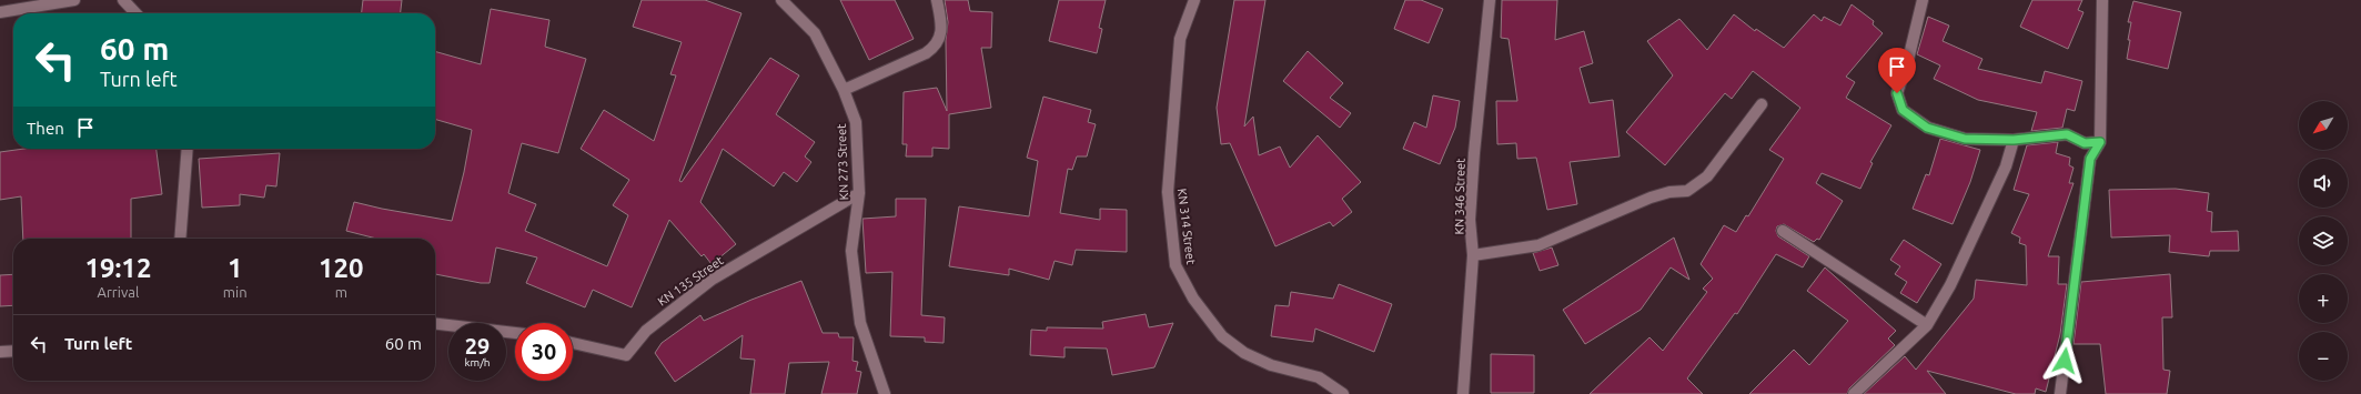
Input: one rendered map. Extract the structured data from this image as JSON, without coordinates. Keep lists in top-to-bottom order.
{
  "streets": {
    "street": [
      "KN 273 Street",
      "KN 346 Street",
      "KN 314 Street",
      "KN 135 Street"
    ]
  },
  "crossings": [
    ["KN 273 Street", "KN 135 Street"]
  ],
  "north": "bottom left",
  "page": {
    "turn": ["60 m", "Turn left"],
    "map_buttons": ["+", "−"],
    "then": "Then",
    "eta": [
      "19:12",
      "Arrival",
      "1",
      "min",
      "120",
      "m"
    ],
    "list": [
      {
        "name": "Turn left",
        "value": "60 m"
      }
    ],
    "speed": "29 km/h",
    "limit": "30"
  }
}
